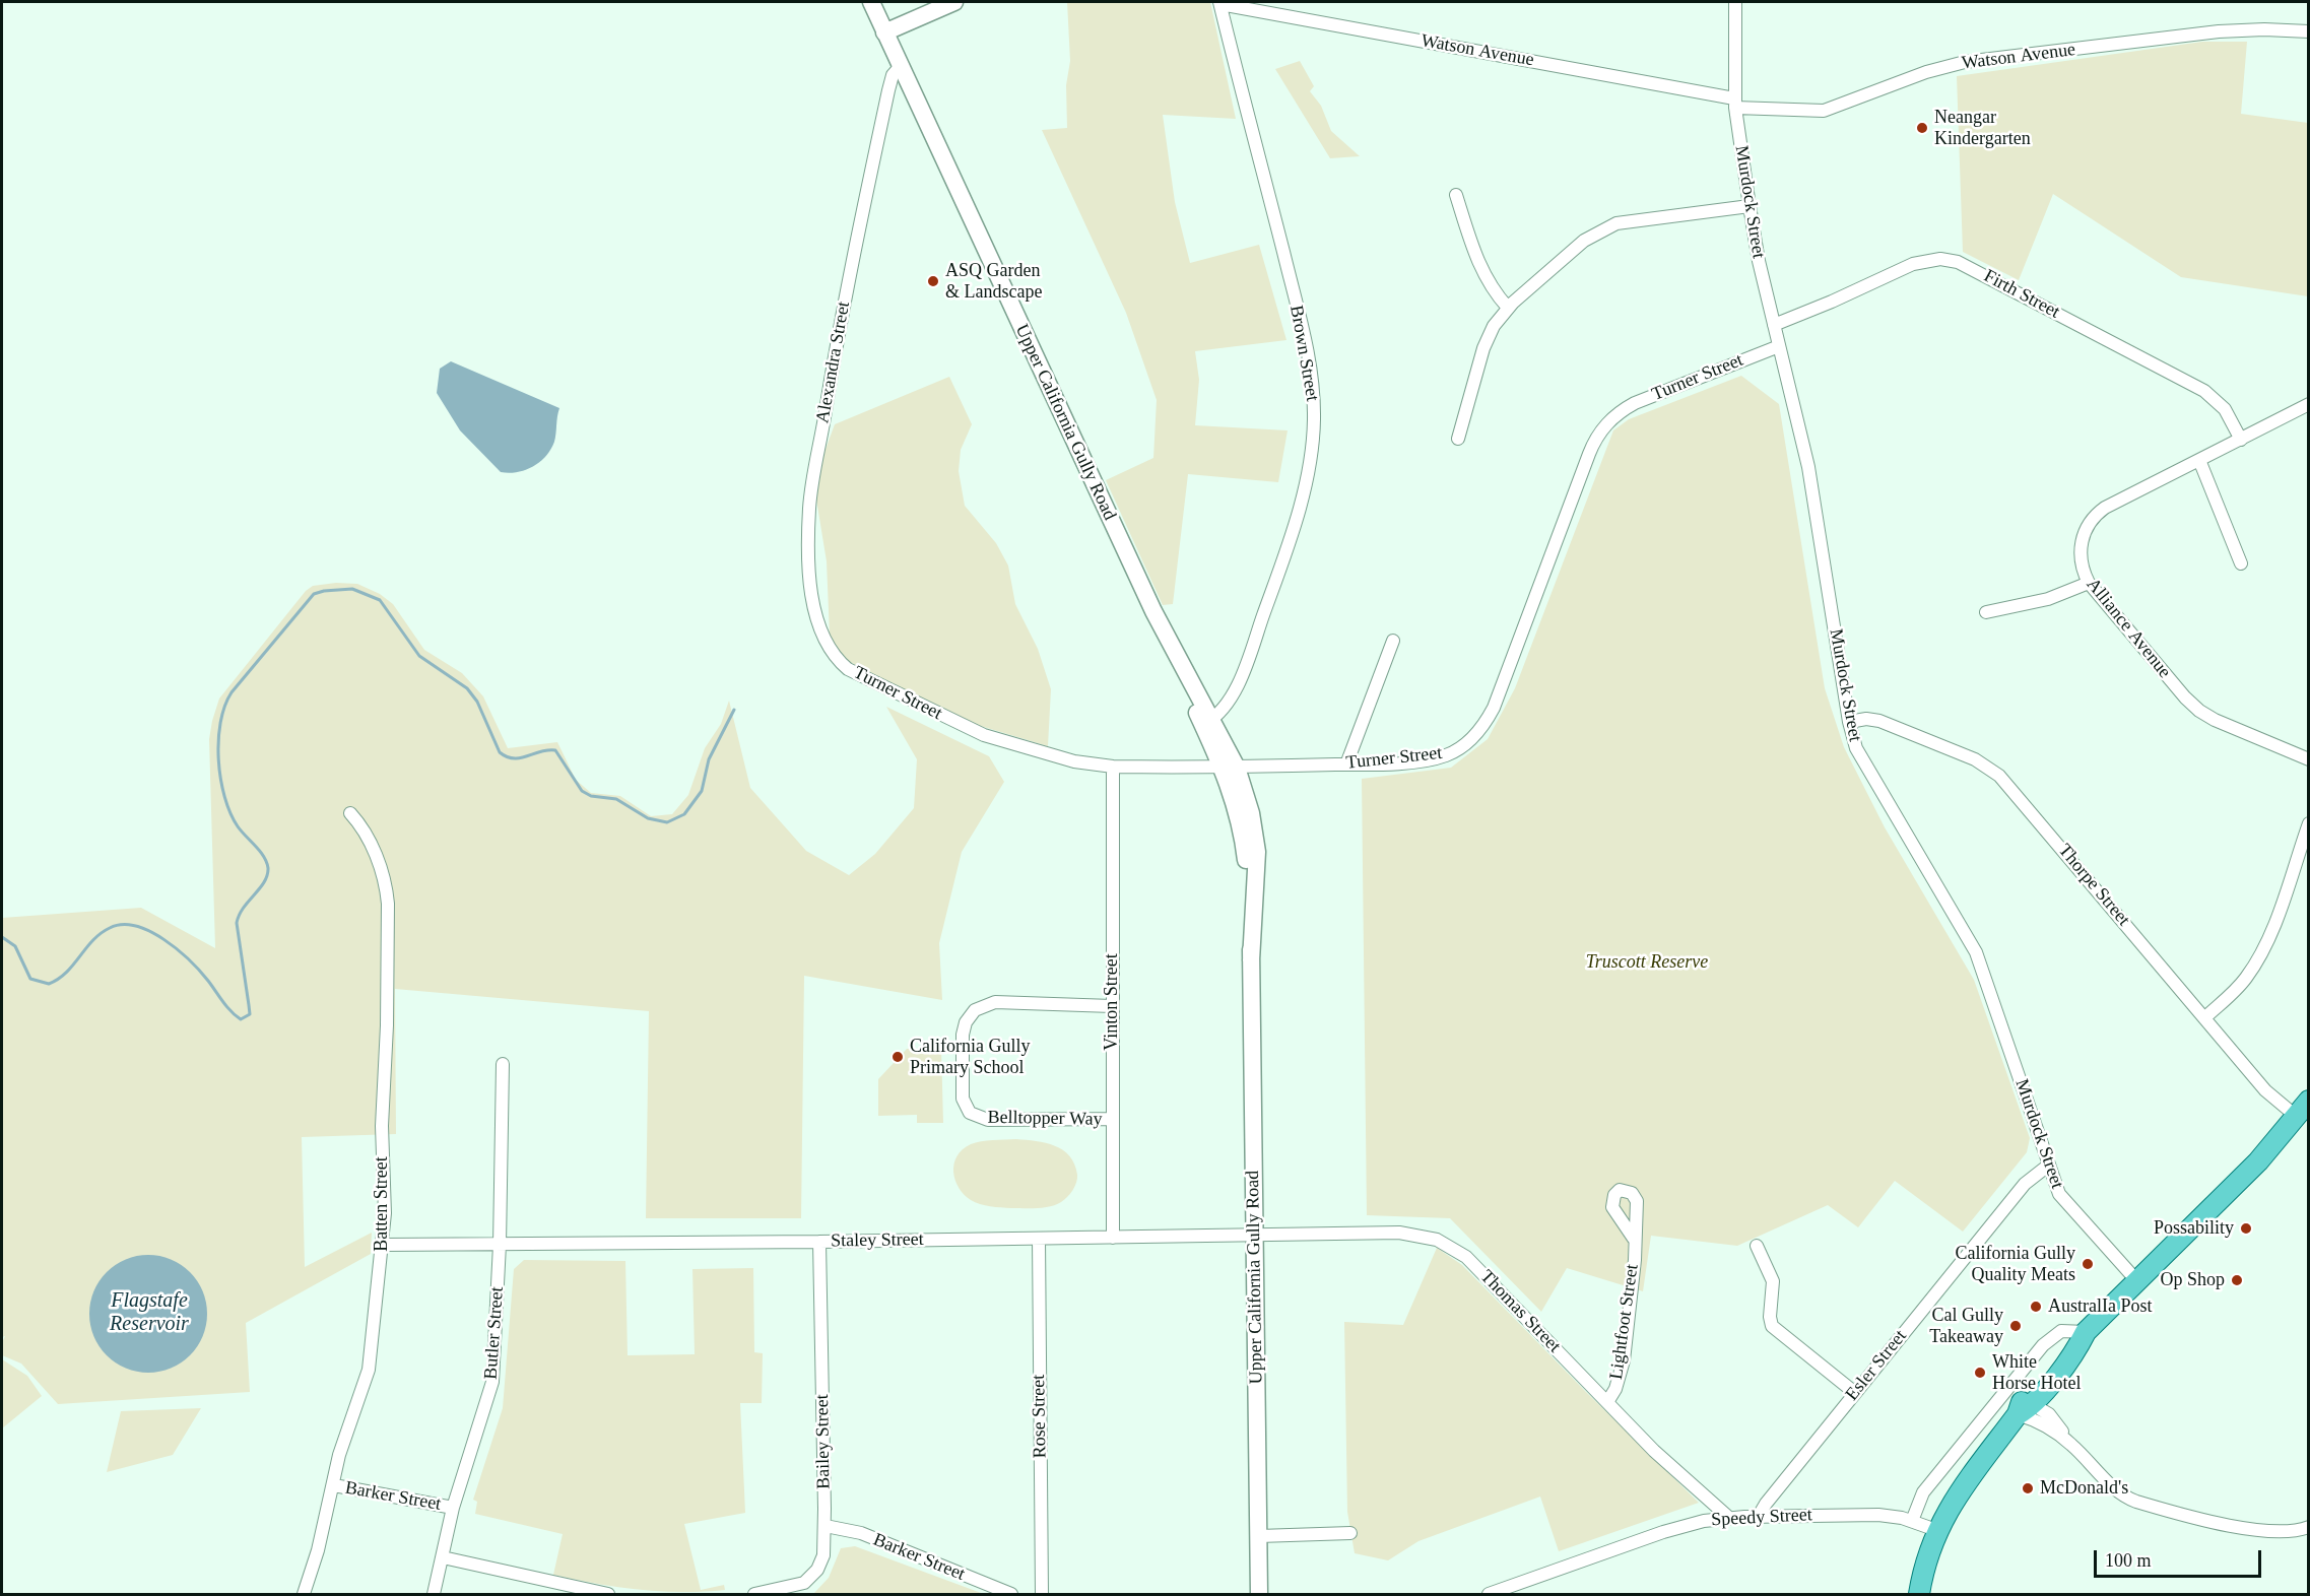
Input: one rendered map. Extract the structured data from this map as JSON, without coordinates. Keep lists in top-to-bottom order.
{
  "streets": {
    "street": [
      "Watson Avenue",
      "Murdock Street",
      "Firth Street",
      "Brown Street",
      "Alexandra Street",
      "Turner Street",
      "Upper California Gully Road",
      "Alliance Avenue",
      "Thorpe Street",
      "Vinton Street",
      "Belltopper Way",
      "Batten Street",
      "Staley Street",
      "Thomas Street",
      "Lightfoot Street",
      "Butler Street",
      "Esler Street",
      "Rose Street",
      "Bailey Street",
      "Barker Street",
      "Speedy Street"
    ]
  },
  "crossings": [
    ["Watson Avenue", "Murdock Street"],
    ["Watson Avenue", "Brown Street"],
    ["Murdock Street", "Firth Street"],
    ["Murdock Street", "Turner Street"],
    ["Murdock Street", "Thorpe Street"],
    ["Murdock Street", "Esler Street"],
    ["Firth Street", "Alliance Avenue"],
    ["Brown Street", "Upper California Gully Road"],
    ["Alexandra Street", "Turner Street"],
    ["Alexandra Street", "Upper California Gully Road"],
    ["Turner Street", "Upper California Gully Road"],
    ["Turner Street", "Vinton Street"],
    ["Upper California Gully Road", "Staley Street"],
    ["Upper California Gully Road", "Thomas Street"],
    ["Vinton Street", "Belltopper Way"],
    ["Vinton Street", "Staley Street"],
    ["Batten Street", "Staley Street"],
    ["Batten Street", "Barker Street"],
    ["Staley Street", "Thomas Street"],
    ["Staley Street", "Butler Street"],
    ["Staley Street", "Rose Street"],
    ["Staley Street", "Bailey Street"],
    ["Thomas Street", "Lightfoot Street"],
    ["Thomas Street", "Speedy Street"],
    ["Butler Street", "Barker Street"],
    ["Esler Street", "Speedy Street"],
    ["Bailey Street", "Barker Street"]
  ],
  "water": ["Flagstafe Reservoir"],
  "parks": ["Truscott Reserve"],
  "places": [
    "Neangar Kindergarten",
    "ASQ Garden & Landscape",
    "California Gully Primary School",
    "Possability",
    "California Gully Quality Meats",
    "Op Shop",
    "AustralIa Post",
    "Cal Gully Takeaway",
    "White Horse Hotel",
    "McDonald's"
  ],
  "scale_bar": "100 m"
}
